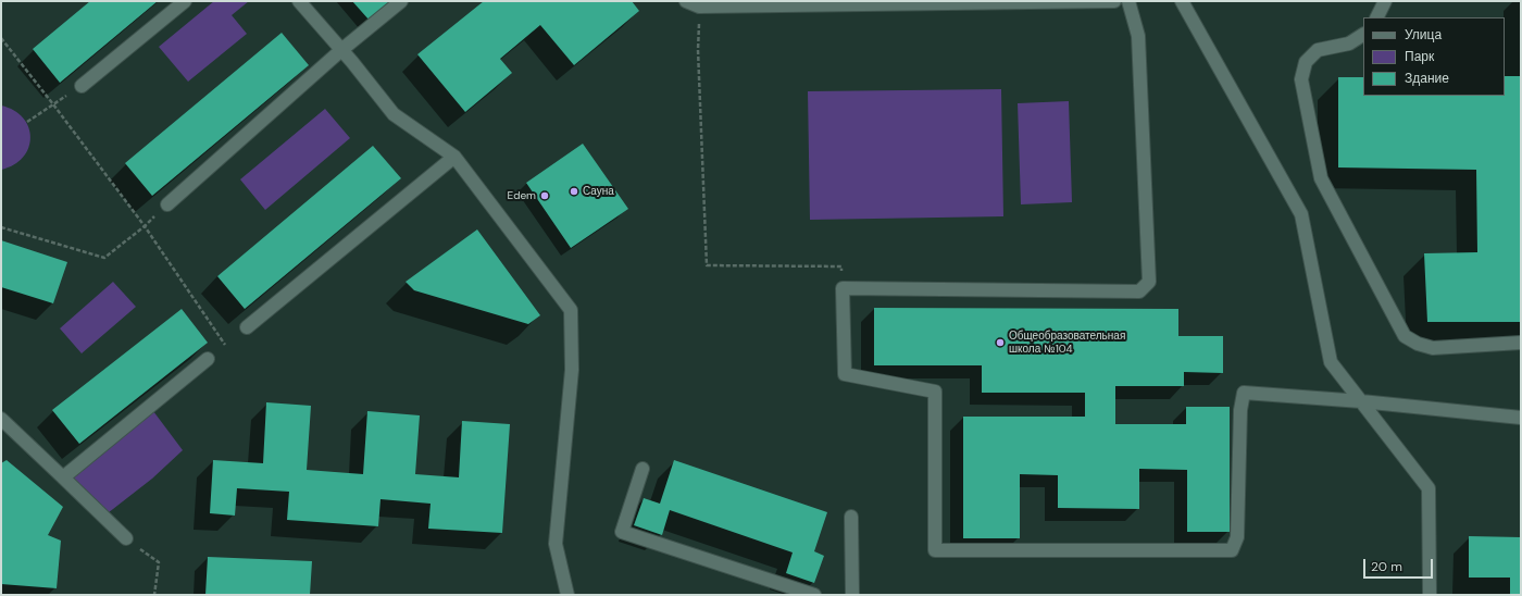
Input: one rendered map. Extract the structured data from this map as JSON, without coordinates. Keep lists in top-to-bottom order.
{
  "places": ["Сауна", "Edem", "Общеобразовательная школа №104"],
  "legend": ["Улица", "Парк", "Здание"],
  "scale_bar": "20 m"
}
